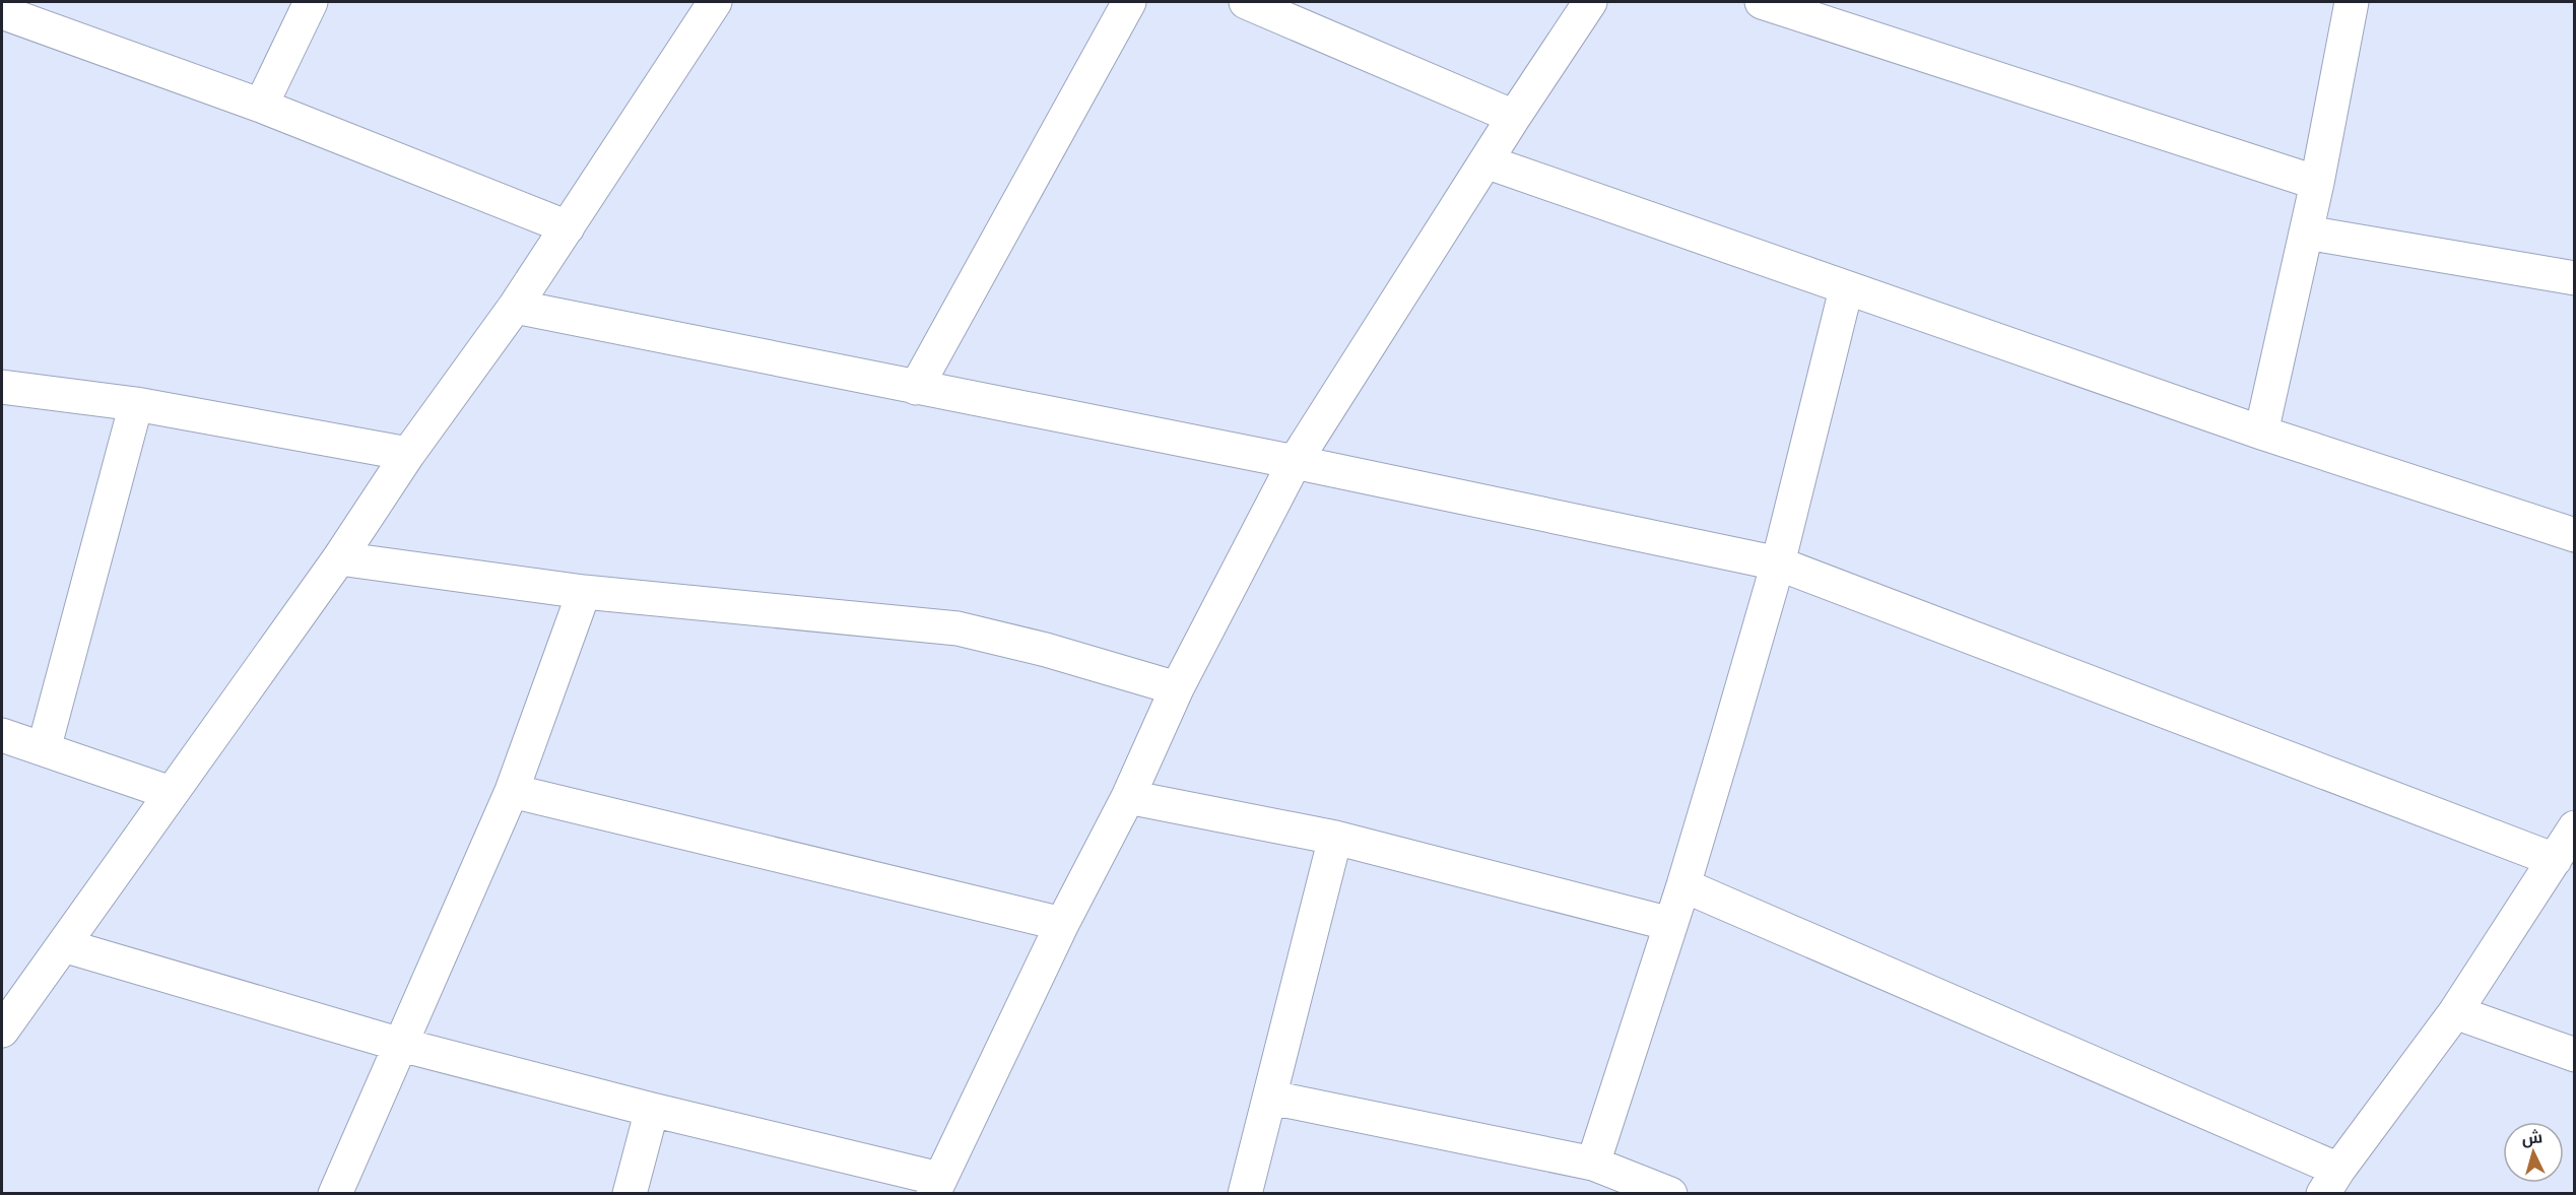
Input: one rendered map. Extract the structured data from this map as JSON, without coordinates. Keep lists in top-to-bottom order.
{
  "north": "top"
}
